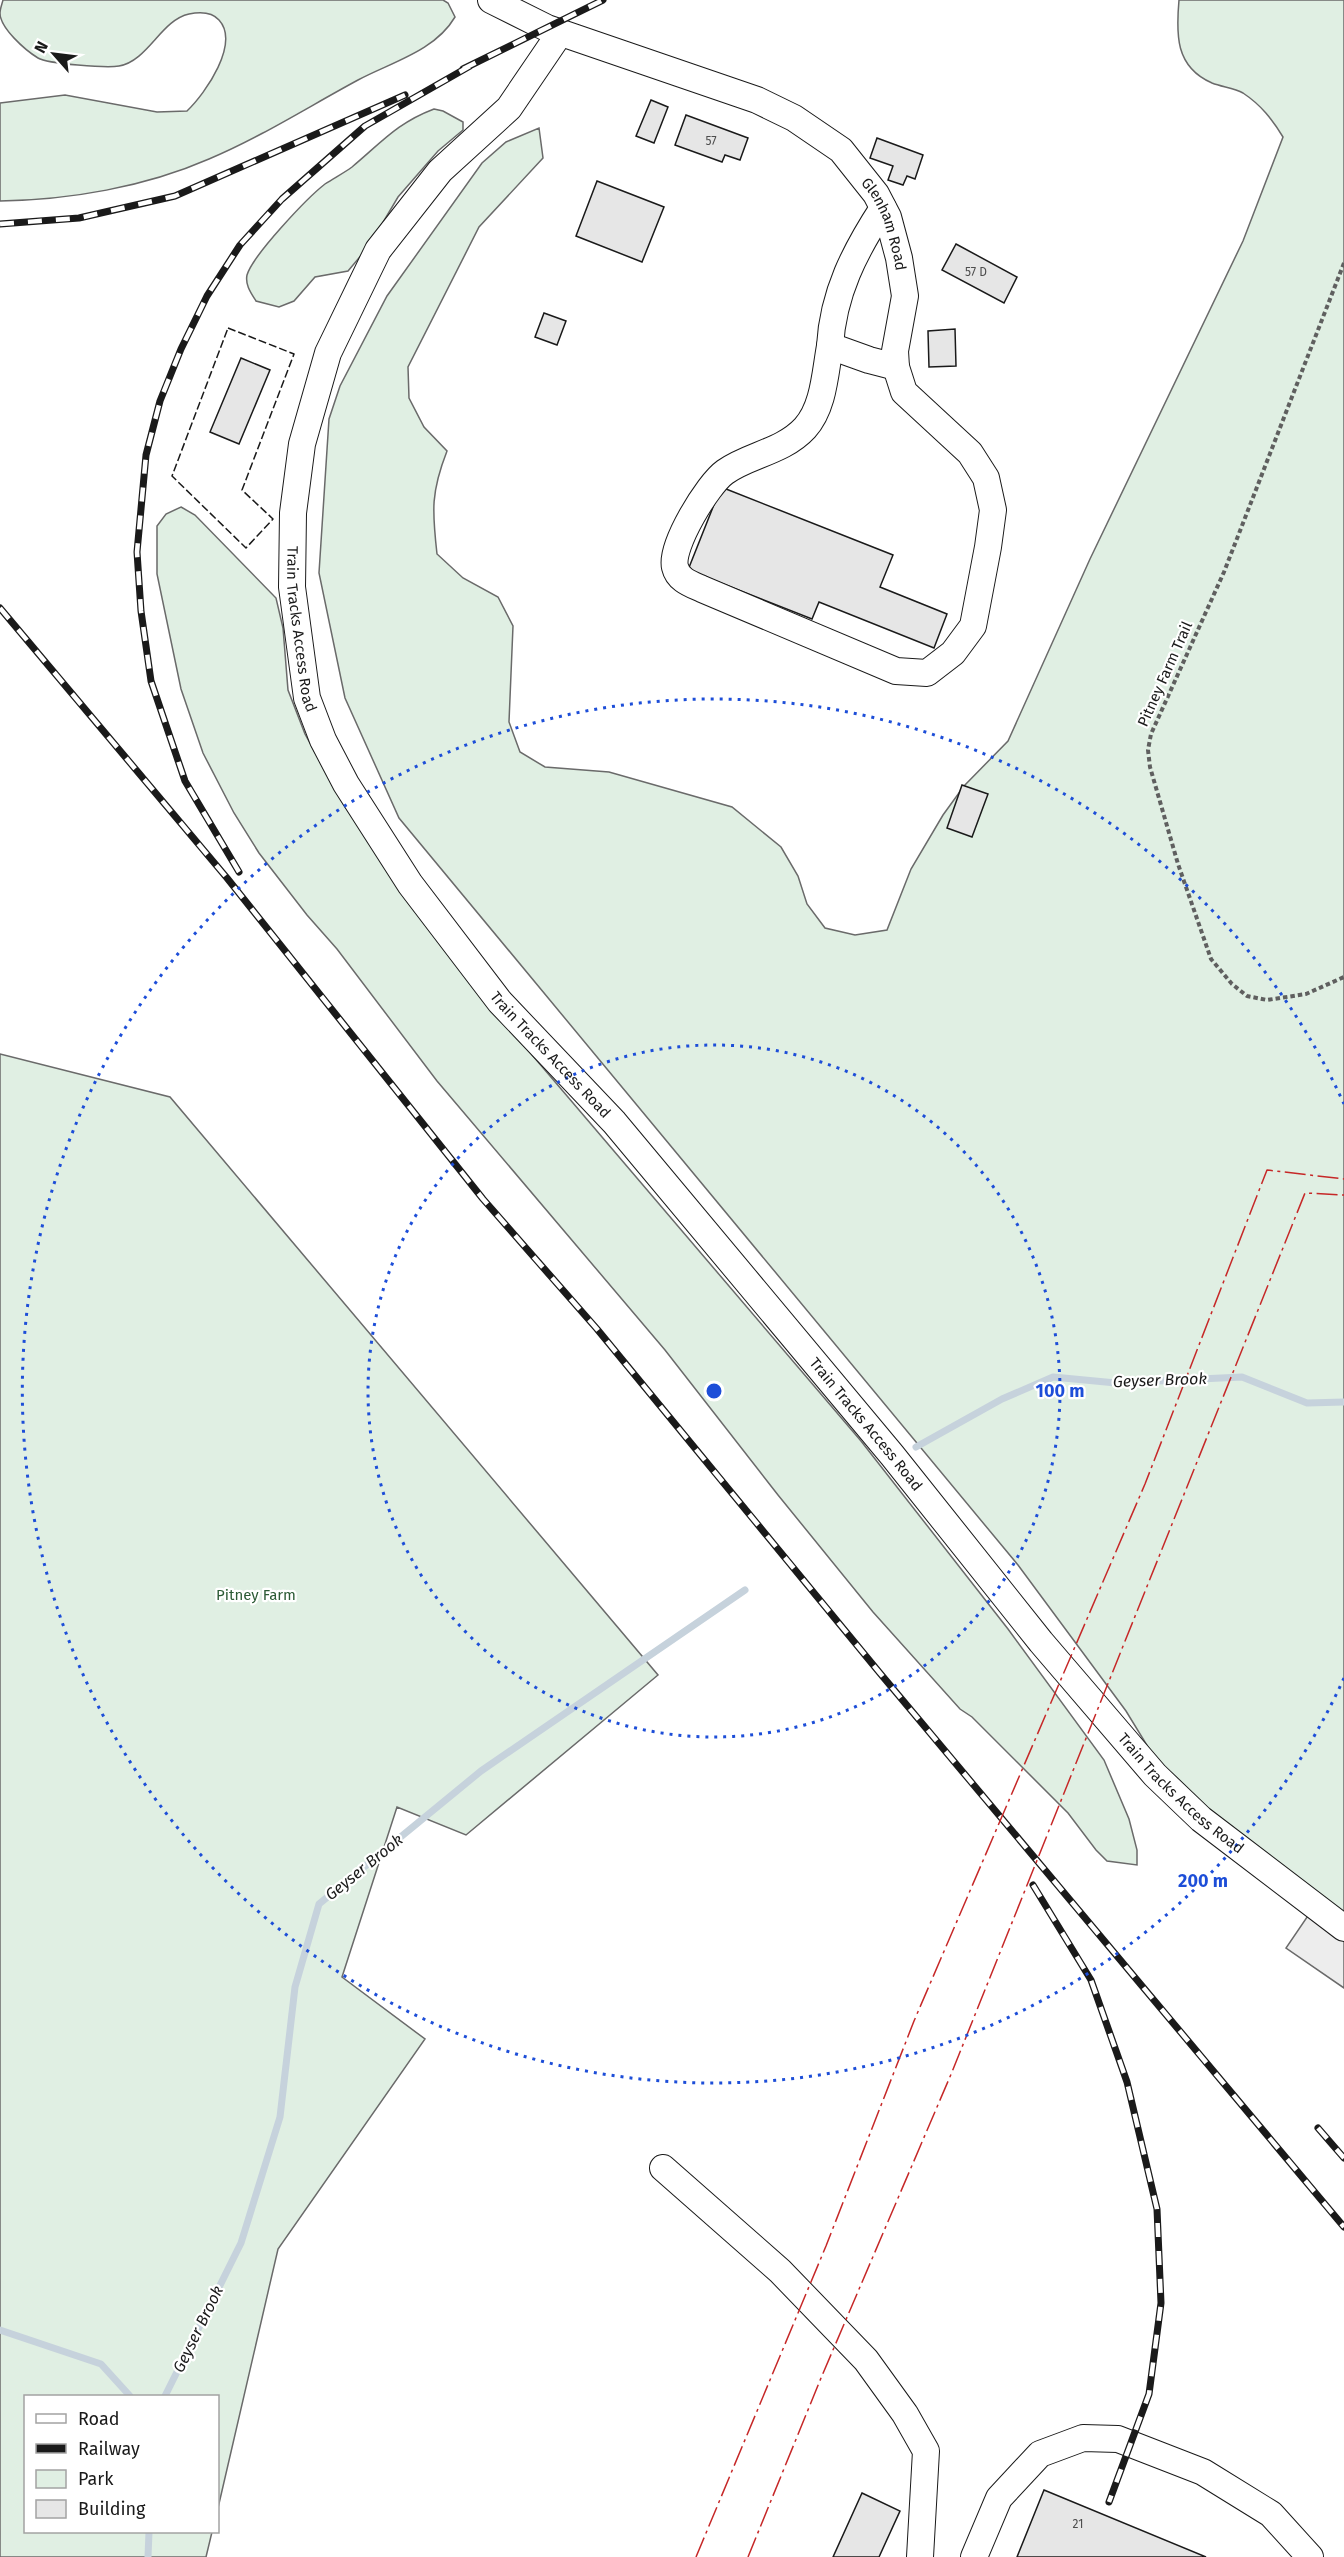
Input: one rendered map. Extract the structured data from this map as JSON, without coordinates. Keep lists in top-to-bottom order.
{
  "streets": {
    "street": ["Glenham Road", "Train Tracks Access Road"],
    "path": ["Pitney Farm Trail"]
  },
  "crossings": [
    ["Glenham Road", "Train Tracks Access Road"]
  ],
  "water": ["Geyser Brook"],
  "parks": ["Pitney Farm"],
  "house_numbers": ["57", "57 D", "21"],
  "legend": [
    "Road",
    "Railway",
    "Park",
    "Building"
  ],
  "north": "top left",
  "rings": ["100 m", "200 m"]
}
